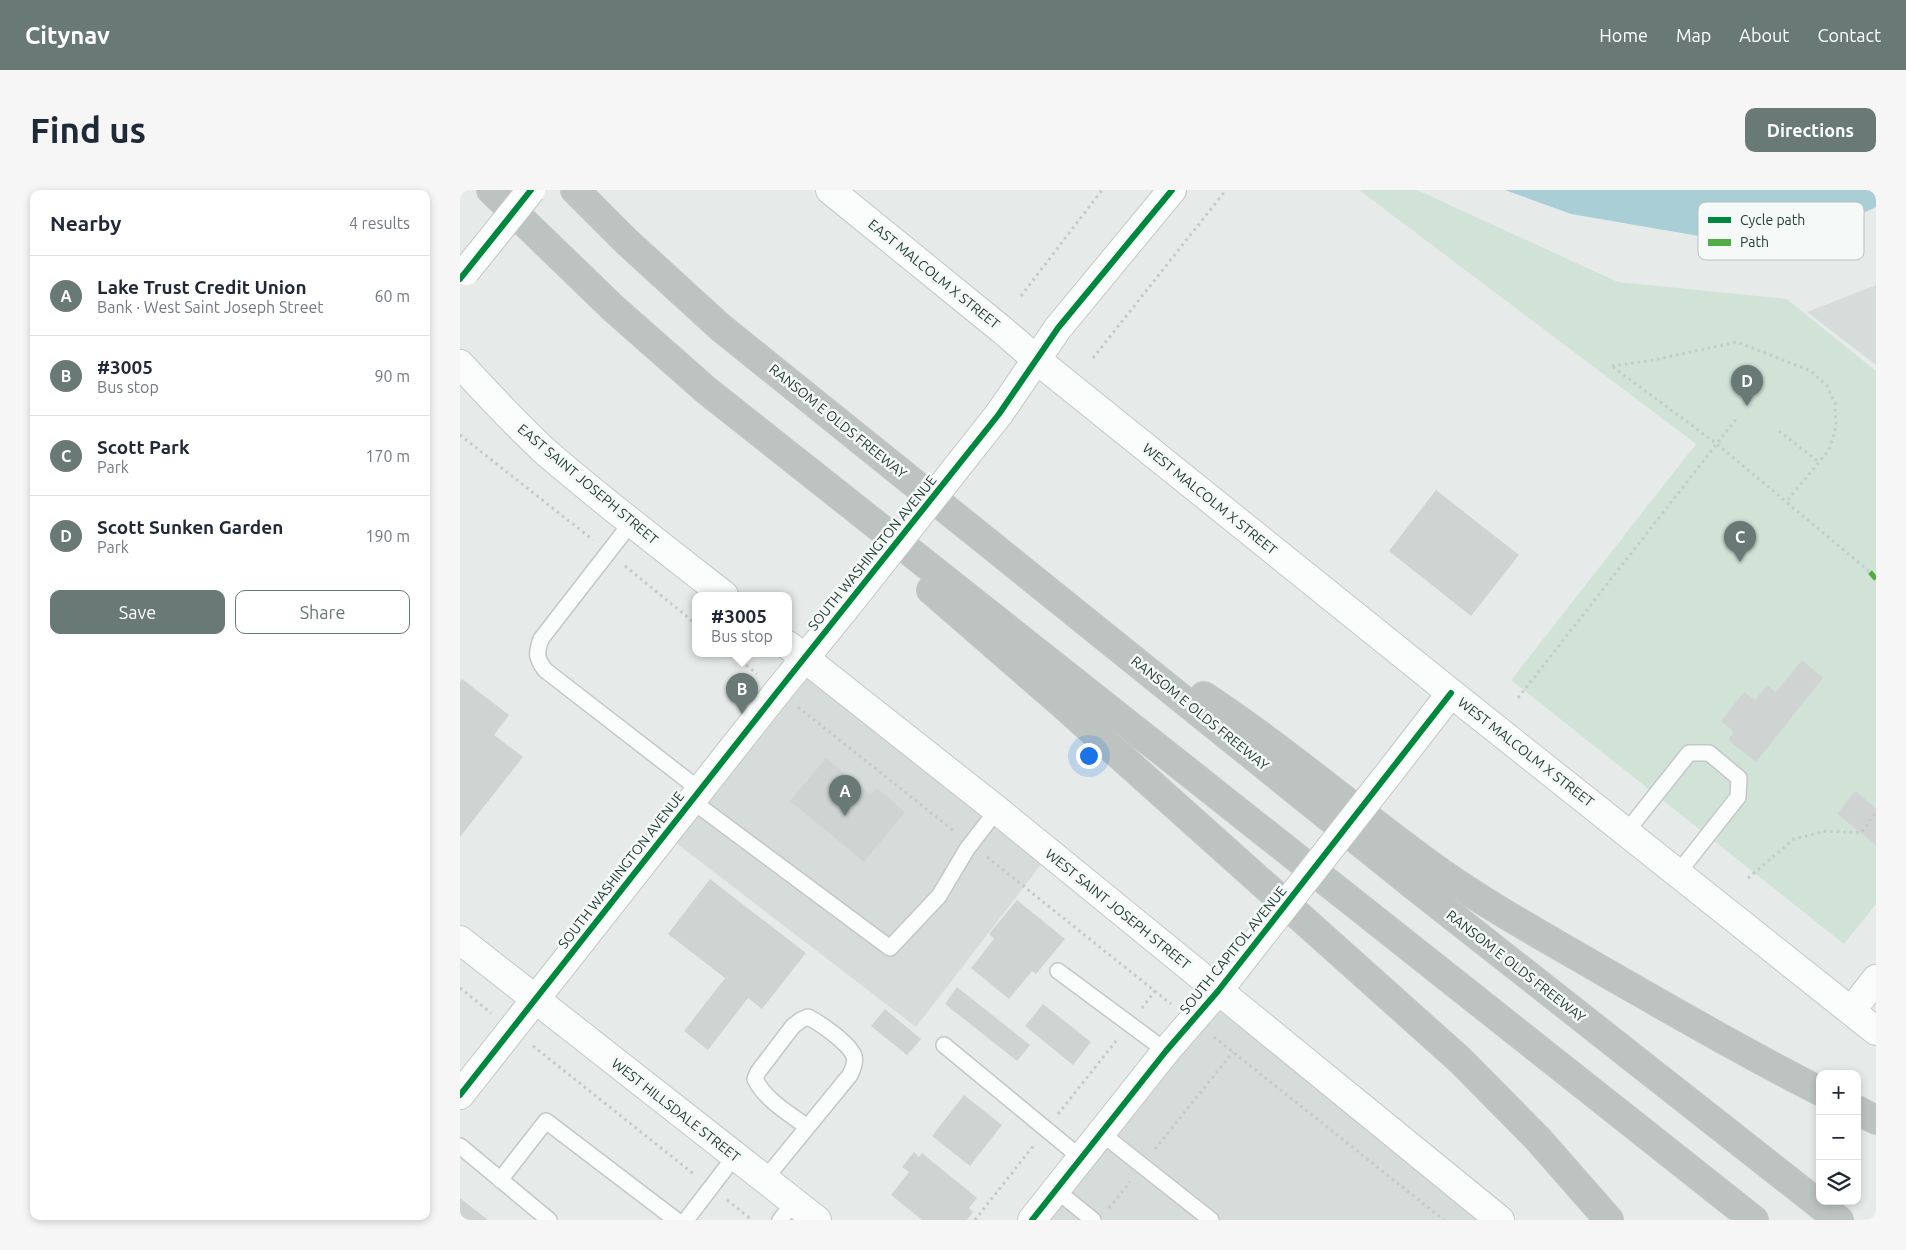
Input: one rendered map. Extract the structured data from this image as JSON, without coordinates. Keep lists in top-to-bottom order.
{
  "streets": {
    "highway": ["RANSOM E OLDS FREEWAY"],
    "main road": [
      "EAST MALCOLM X STREET",
      "EAST SAINT JOSEPH STREET",
      "WEST MALCOLM X STREET",
      "SOUTH WASHINGTON AVENUE",
      "WEST SAINT JOSEPH STREET",
      "SOUTH CAPITOL AVENUE",
      "WEST HILLSDALE STREET"
    ]
  },
  "crossings": [
    ["EAST MALCOLM X STREET", "WEST MALCOLM X STREET"],
    ["EAST MALCOLM X STREET", "SOUTH WASHINGTON AVENUE"],
    ["WEST MALCOLM X STREET", "SOUTH WASHINGTON AVENUE"],
    ["WEST MALCOLM X STREET", "SOUTH CAPITOL AVENUE"],
    ["SOUTH WASHINGTON AVENUE", "WEST SAINT JOSEPH STREET"],
    ["SOUTH WASHINGTON AVENUE", "WEST HILLSDALE STREET"],
    ["WEST SAINT JOSEPH STREET", "SOUTH CAPITOL AVENUE"]
  ],
  "legend": ["Cycle path", "Path"],
  "page": {
    "header": "Citynav",
    "nav": [
      "Home",
      "Map",
      "About",
      "Contact"
    ],
    "buttons": [
      "Directions",
      ["Save", "Share"]
    ],
    "title": "Find us",
    "heading": ["Nearby", "4 results"],
    "list": [
      {
        "mark": "A",
        "name": "Lake Trust Credit Union",
        "note": "Bank · West Saint Joseph Street",
        "value": "60 m"
      },
      {
        "mark": "B",
        "name": "#3005",
        "note": "Bus stop",
        "value": "90 m"
      },
      {
        "mark": "C",
        "name": "Scott Park",
        "note": "Park",
        "value": "170 m"
      },
      {
        "mark": "D",
        "name": "Scott Sunken Garden",
        "note": "Park",
        "value": "190 m"
      }
    ],
    "pins": [
      "D",
      "C",
      "B",
      "A"
    ],
    "popup": ["#3005", "Bus stop"],
    "map_buttons": ["+", "−"]
  }
}
